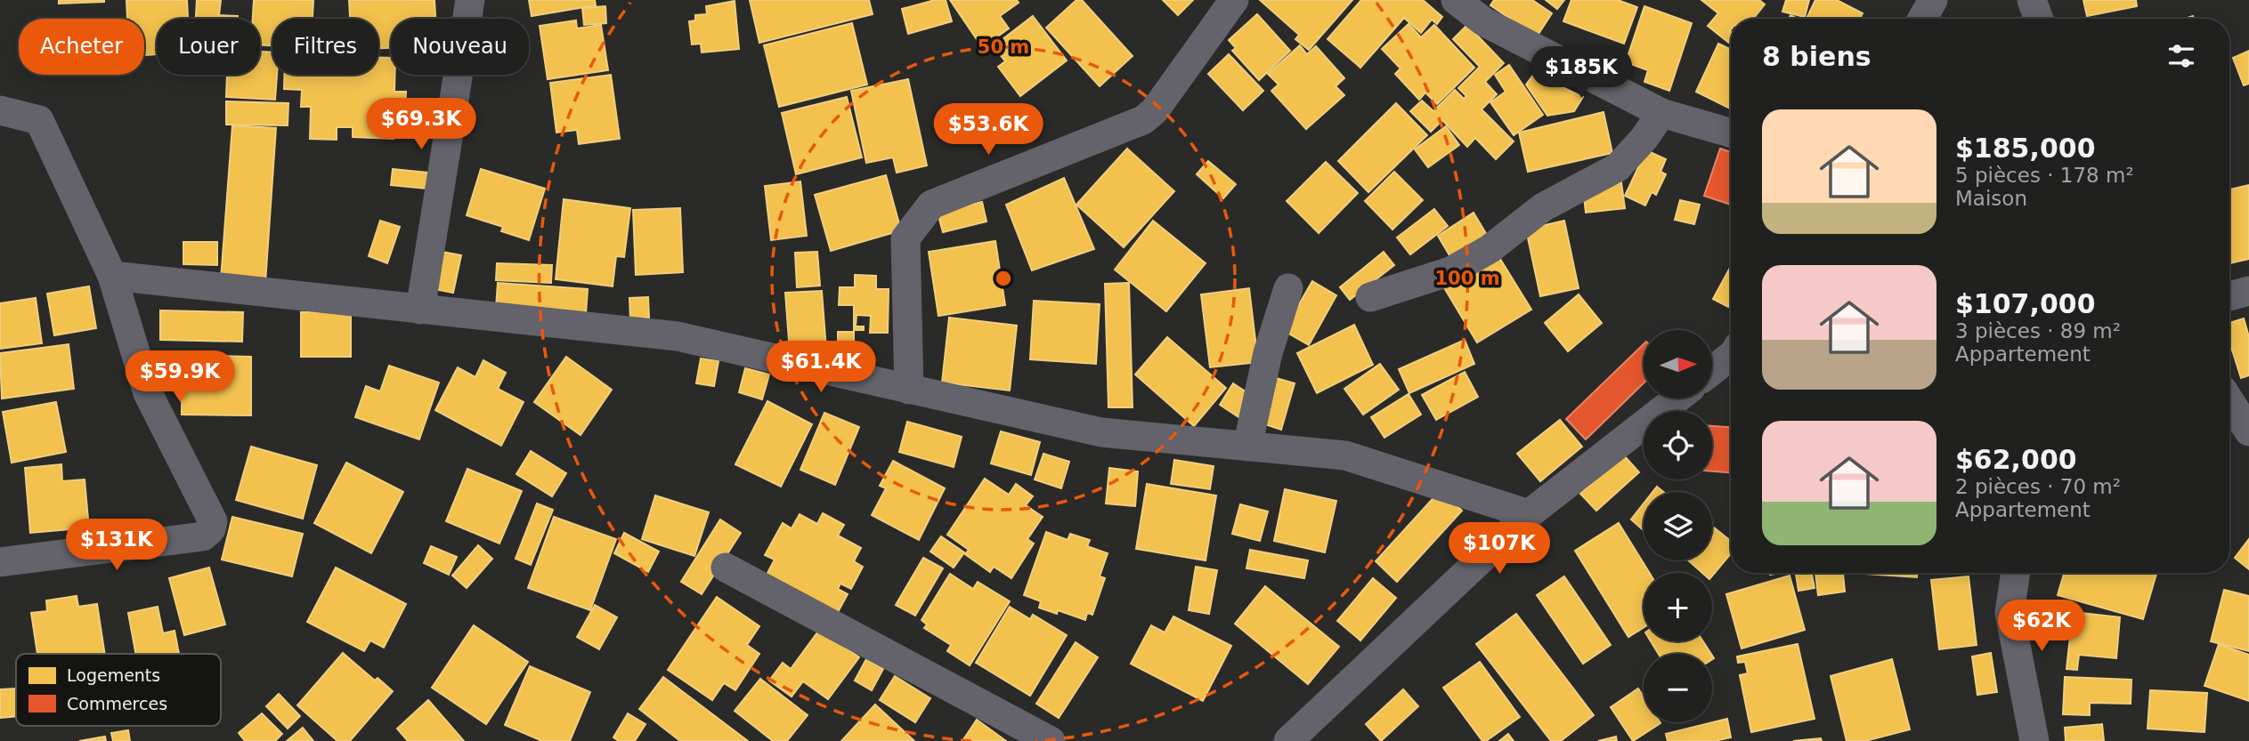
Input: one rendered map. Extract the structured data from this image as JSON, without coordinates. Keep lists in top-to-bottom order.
{
  "legend": ["Logements", "Commerces"],
  "north": "right",
  "page": {
    "chip": [
      "Acheter",
      "Louer",
      "Filtres",
      "Nouveau"
    ],
    "heading": "8 biens",
    "price": [
      "$185K",
      "$69.3K",
      "$53.6K",
      "$61.4K",
      "$59.9K",
      "$131K",
      "$107K",
      "$62K"
    ],
    "list": [
      {
        "name": "$185,000",
        "note": "5 pièces · 178 m² · Maison"
      },
      {
        "name": "$107,000",
        "note": "3 pièces · 89 m² · Appartement"
      },
      {
        "name": "$62,000",
        "note": "2 pièces · 70 m² · Appartement"
      }
    ],
    "map_buttons": ["+", "−"]
  },
  "rings": ["50 m", "100 m"]
}
